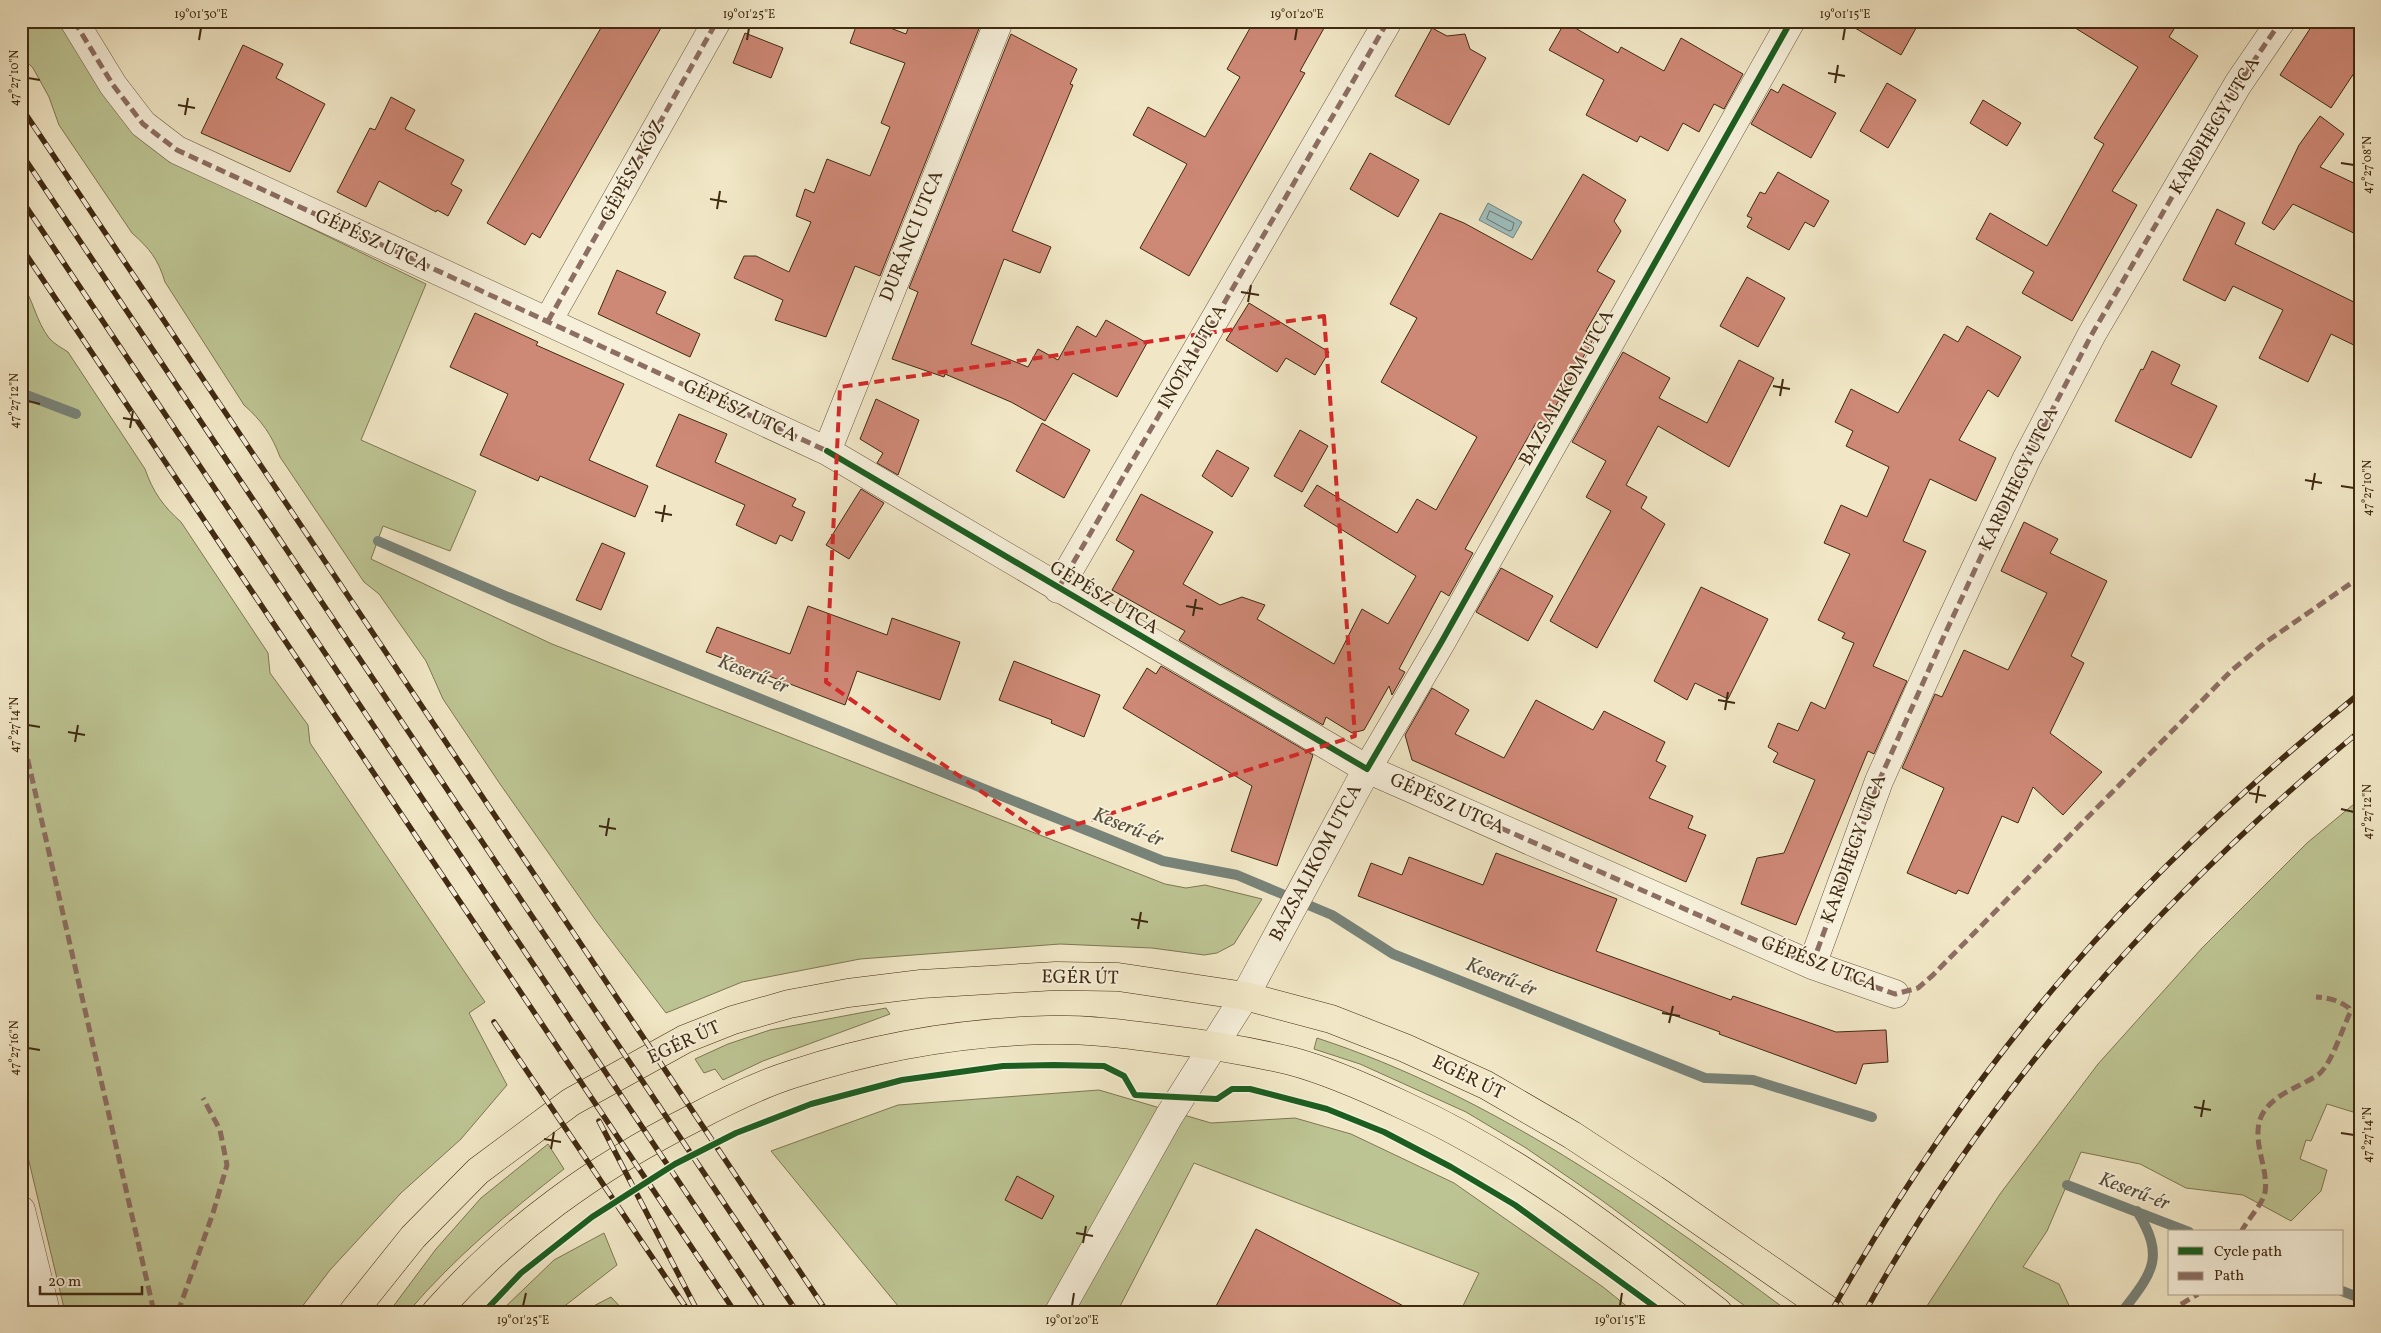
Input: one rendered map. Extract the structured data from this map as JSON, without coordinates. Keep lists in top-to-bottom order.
{
  "streets": {
    "main road": ["EGÉR ÚT"],
    "street": [
      "KARDHEGY UTCA",
      "GÉPÉSZ KÖZ",
      "DURÁNCI UTCA",
      "GÉPÉSZ UTCA",
      "INOTAI UTCA",
      "BAZSALIKOM UTCA"
    ]
  },
  "crossings": [
    ["KARDHEGY UTCA", "GÉPÉSZ UTCA"],
    ["GÉPÉSZ KÖZ", "GÉPÉSZ UTCA"],
    ["DURÁNCI UTCA", "GÉPÉSZ UTCA"],
    ["GÉPÉSZ UTCA", "INOTAI UTCA"],
    ["GÉPÉSZ UTCA", "BAZSALIKOM UTCA"],
    ["BAZSALIKOM UTCA", "EGÉR ÚT"]
  ],
  "water": ["Keserű-ér"],
  "legend": ["Cycle path", "Path"],
  "scale_bar": "20 m",
  "coordinates": [
    "19°01'30\"E",
    "19°01'25\"E",
    "19°01'20\"E",
    "19°01'15\"E",
    "47°27'10\"N",
    "47°27'08\"N",
    "47°27'12\"N",
    "47°27'14\"N",
    "47°27'16\"N"
  ]
}
